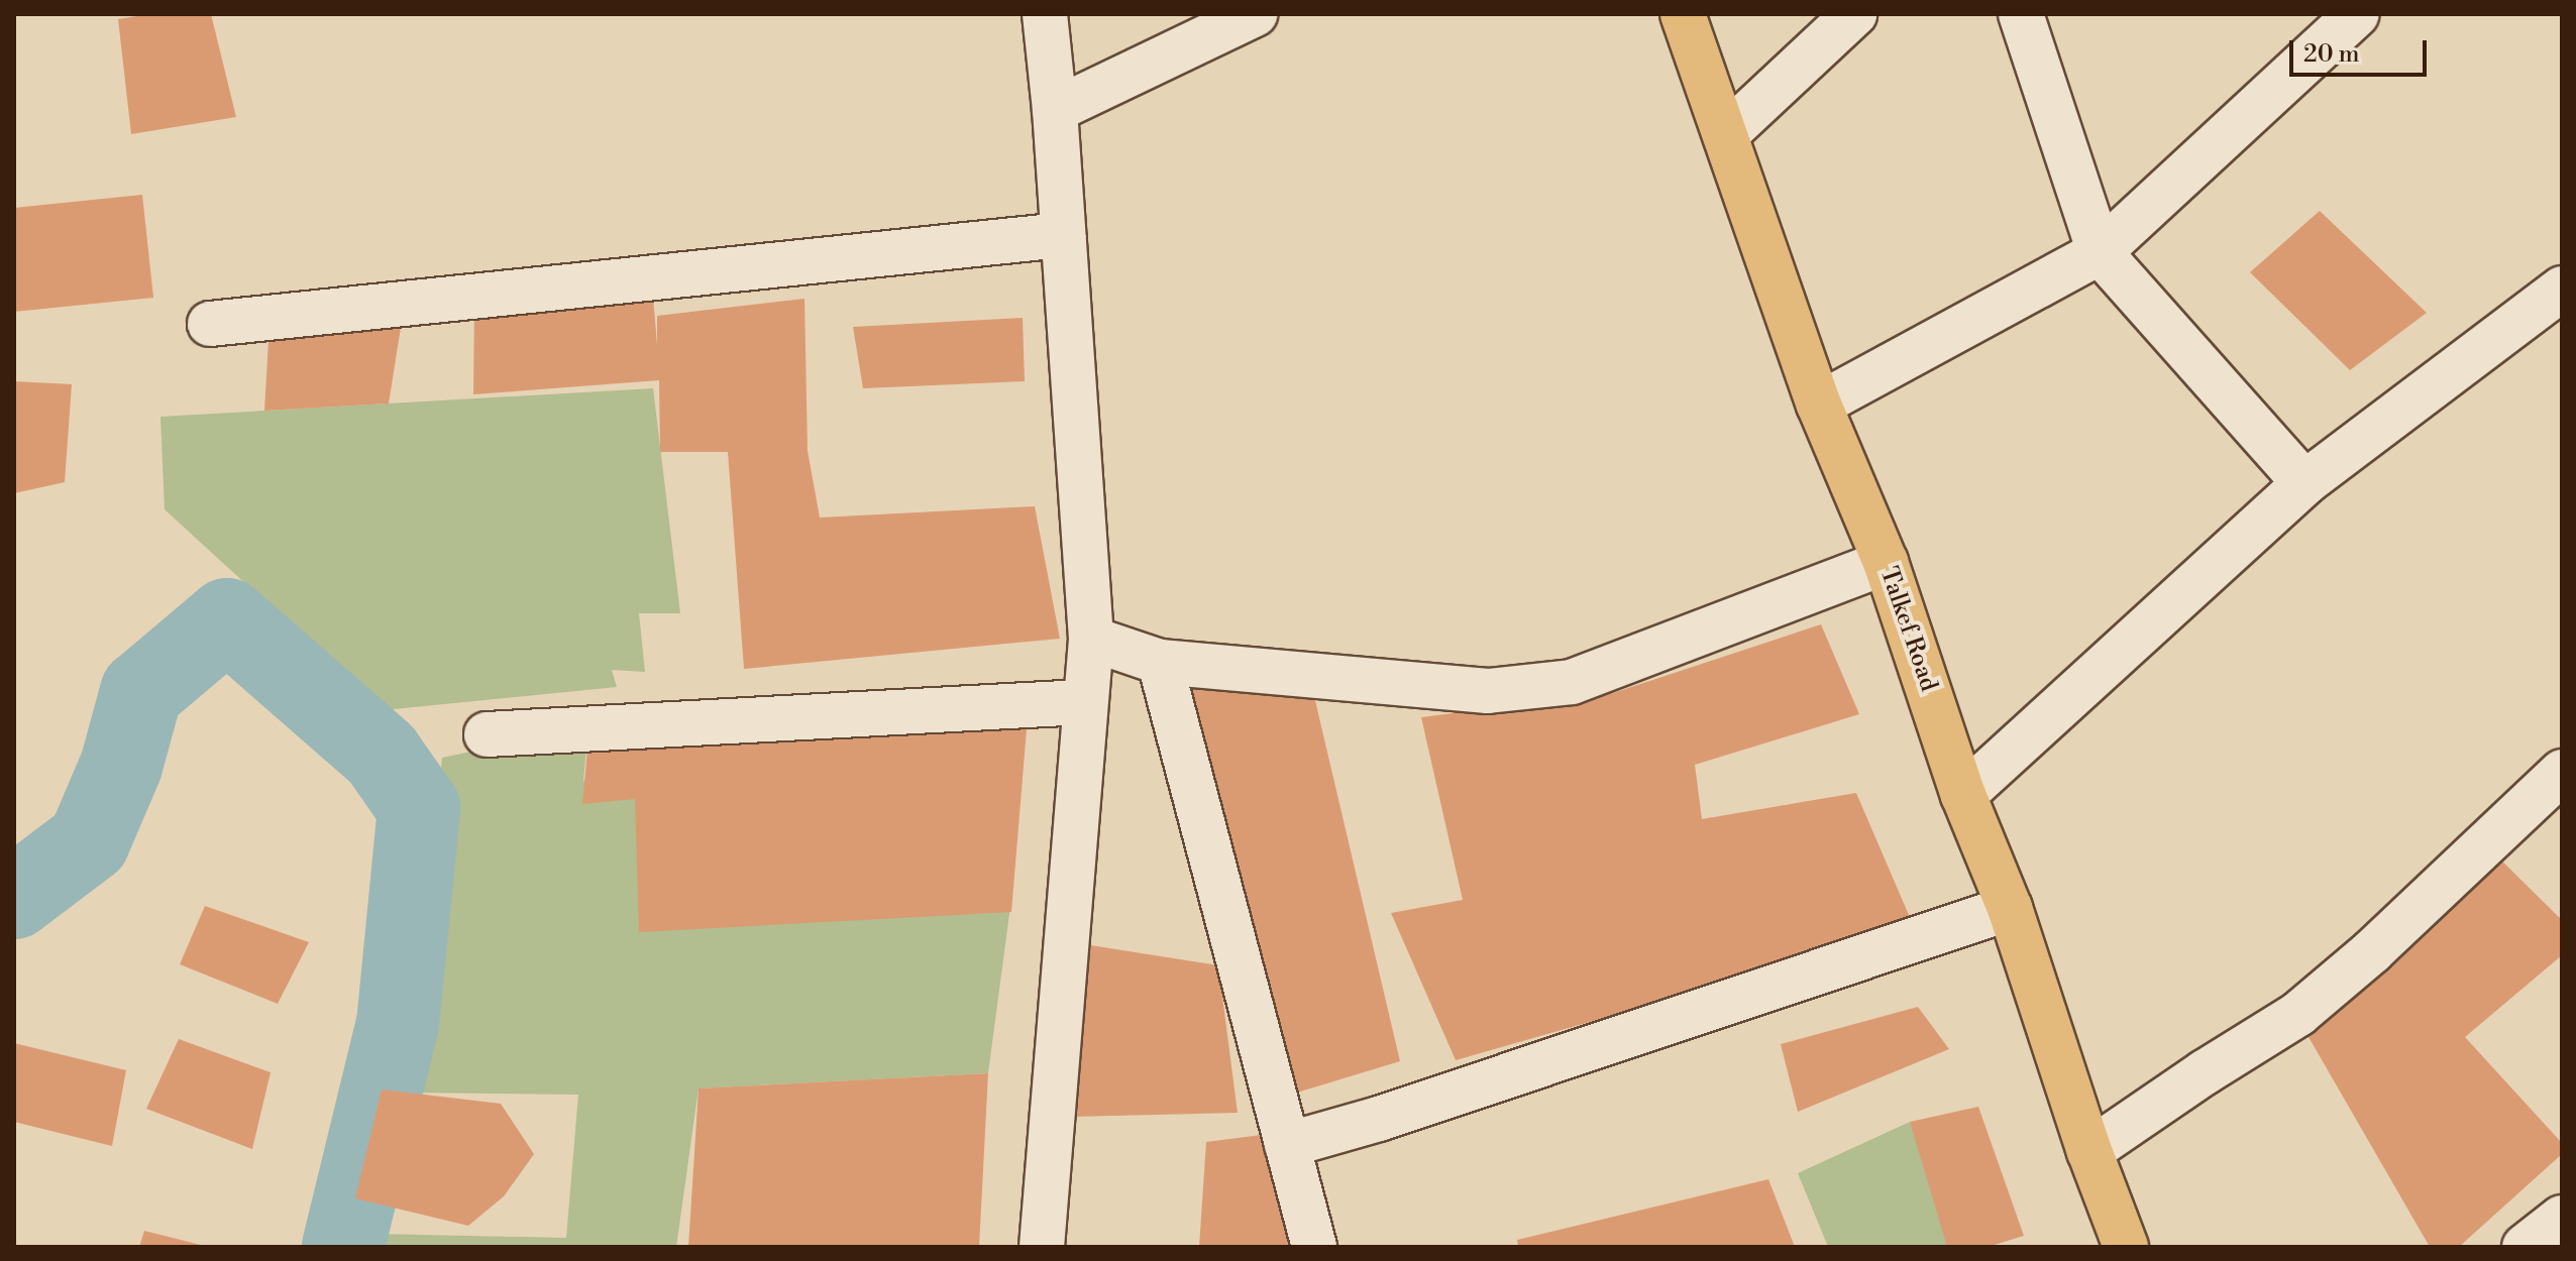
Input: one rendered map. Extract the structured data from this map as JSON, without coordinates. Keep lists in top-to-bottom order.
{
  "streets": {
    "main road": ["Talkef Road"]
  },
  "scale_bar": "20 m"
}
